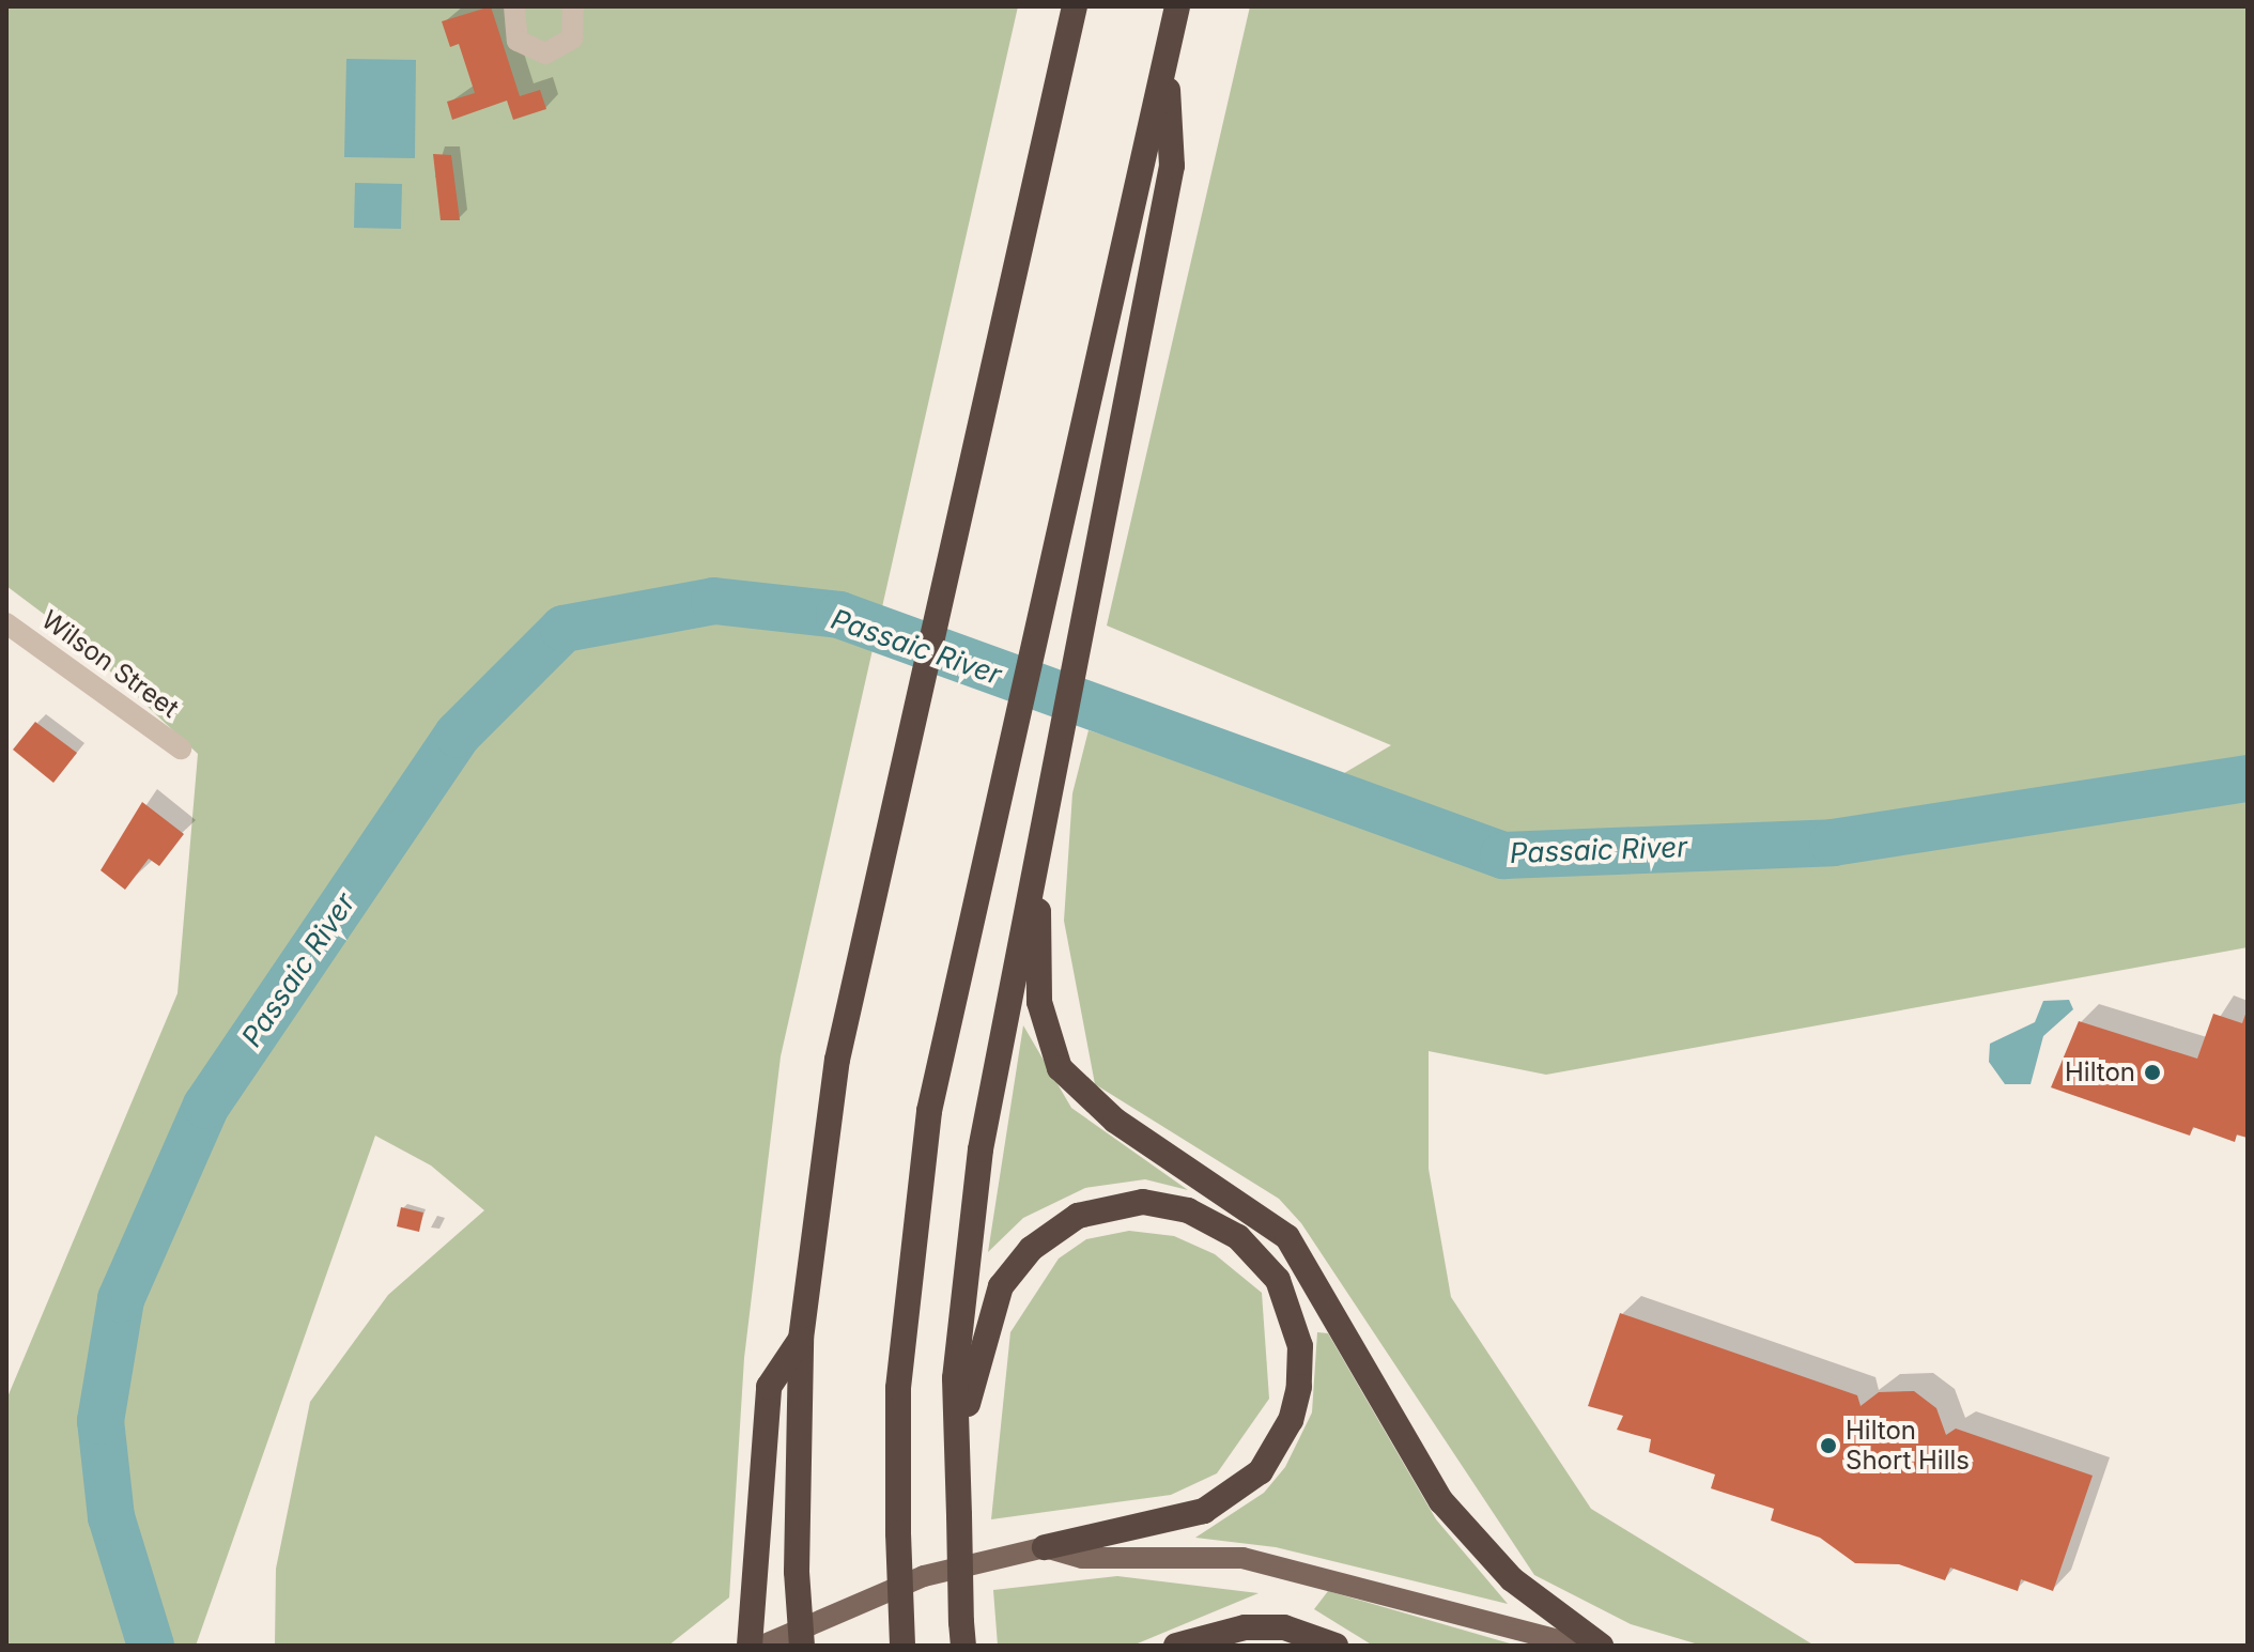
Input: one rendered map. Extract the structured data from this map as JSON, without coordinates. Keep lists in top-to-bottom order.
{
  "streets": {
    "street": ["Wilson Street"]
  },
  "water": ["Passaic River"],
  "places": ["Hilton", "Hilton Short Hills"]
}
